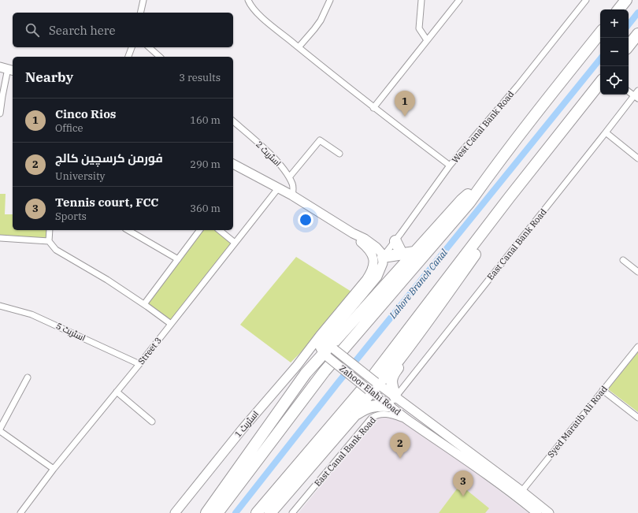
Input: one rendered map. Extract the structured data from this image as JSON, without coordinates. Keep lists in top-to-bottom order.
{
  "streets": {
    "main road": ["Zahoor Elahi Road", "اسٹریٹ 1"],
    "street": [
      "West Canal Bank Road",
      "اسٹریٹ 2",
      "East Canal Bank Road",
      "اسٹریٹ 5",
      "Street 3",
      "Syed Maratib Ali Road"
    ]
  },
  "crossings": [
    ["East Canal Bank Road", "Zahoor Elahi Road"],
    ["اسٹریٹ 5", "Street 3"],
    ["Zahoor Elahi Road", "Syed Maratib Ali Road"]
  ],
  "water": ["Lahore Branch Canal"],
  "page": {
    "map_buttons": ["+", "−"],
    "search": "Search here",
    "heading": ["Nearby", "3 results"],
    "pins": ["1", "2", "3"],
    "list": [
      {
        "mark": "1",
        "name": "Cinco Rios",
        "note": "Office",
        "value": "160 m"
      },
      {
        "mark": "2",
        "name": "فورمن کرسچین کالج",
        "note": "University",
        "value": "290 m"
      },
      {
        "mark": "3",
        "name": "Tennis court, FCC",
        "note": "Sports",
        "value": "360 m"
      }
    ]
  }
}
